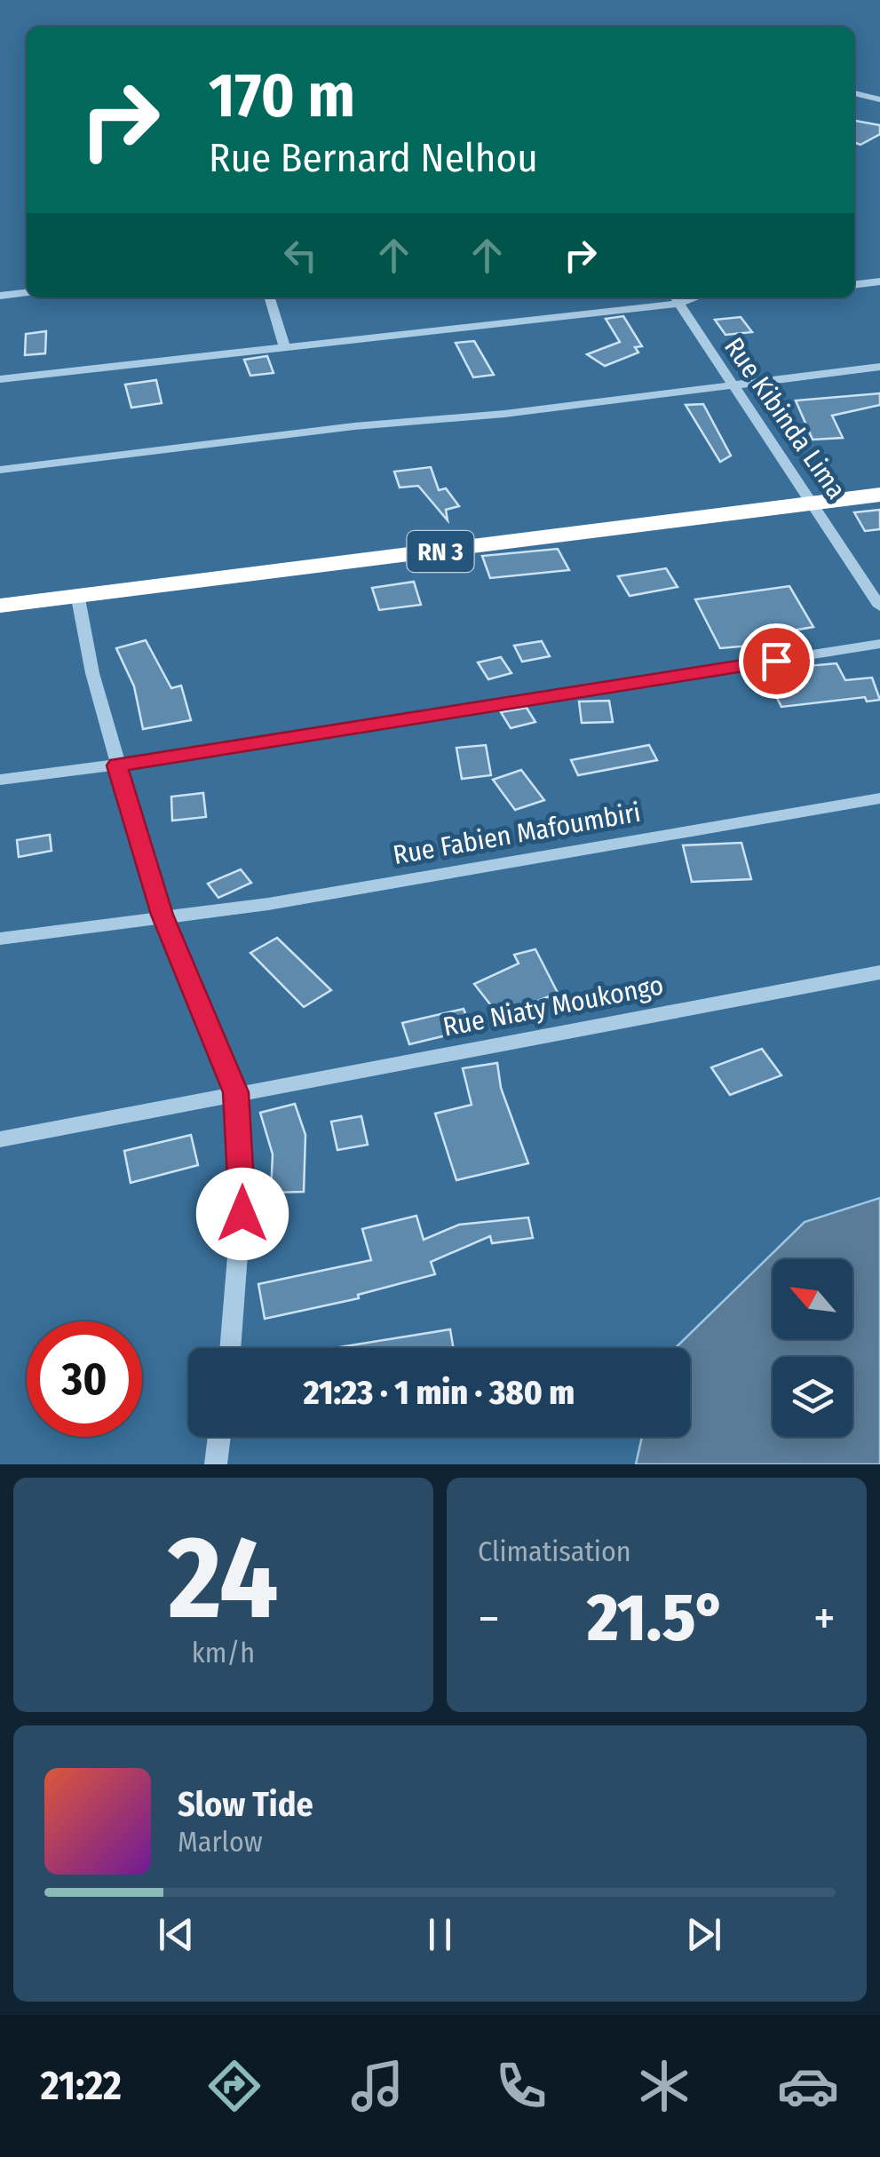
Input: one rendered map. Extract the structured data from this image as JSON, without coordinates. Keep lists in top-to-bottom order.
{
  "streets": {
    "highway": ["RN 3"],
    "street": ["Rue Kibinda Lima", "Rue Fabien Mafoumbiri", "Rue Niaty Moukongo"]
  },
  "crossings": [
    ["Rue Kibinda Lima", "RN 3"]
  ],
  "north": "top left",
  "page": {
    "turn": ["170 m", "Rue Bernard Nelhou"],
    "limit": "30",
    "trip": "21:23 · 1 min · 380 m",
    "tile": [
      ["24", "km/h"],
      "Climatisation"
    ],
    "heat": ["−", "21.5°", "+"],
    "song": ["Slow Tide", "Marlow"],
    "tabs": "21:22"
  }
}
